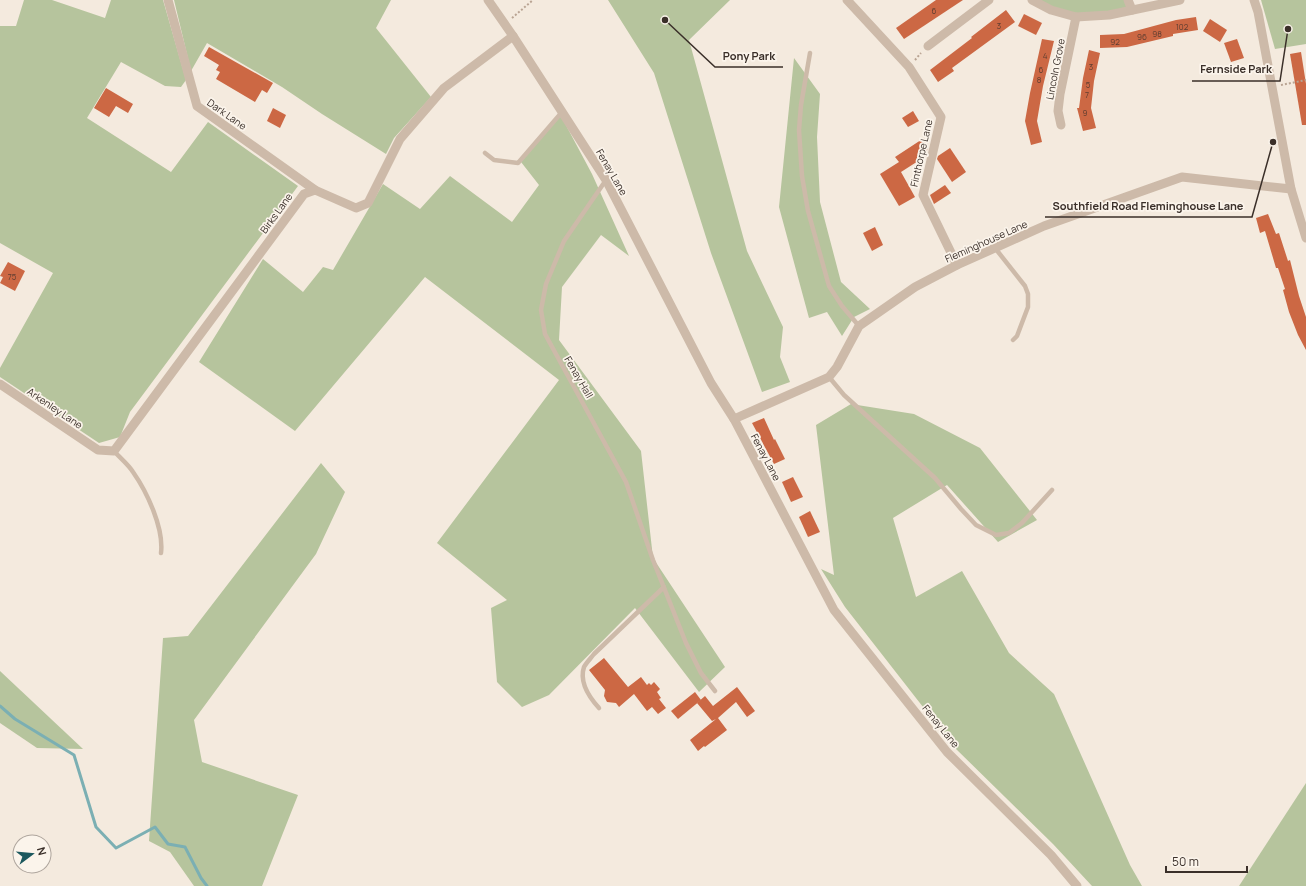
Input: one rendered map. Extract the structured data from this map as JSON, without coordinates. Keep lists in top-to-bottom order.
{
  "streets": {
    "street": [
      "Lincoln Grove",
      "Dark Lane",
      "Finthorpe Lane",
      "Fenay Lane",
      "Birks Lane",
      "Fleminghouse Lane",
      "Arkenley Lane"
    ],
    "lane": ["Fenay Hall"]
  },
  "crossings": [
    ["Dark Lane", "Birks Lane"],
    ["Finthorpe Lane", "Fleminghouse Lane"],
    ["Fenay Lane", "Fenay Hall"],
    ["Birks Lane", "Arkenley Lane"]
  ],
  "places": ["Pony Park", "Fernside Park", "Southfield Road Fleminghouse Lane"],
  "house_numbers": [
    "6",
    "3",
    "102",
    "98",
    "96",
    "92",
    "4",
    "3",
    "6",
    "8",
    "5",
    "7",
    "9",
    "75"
  ],
  "scale_bar": "50 m",
  "north": "right"
}
